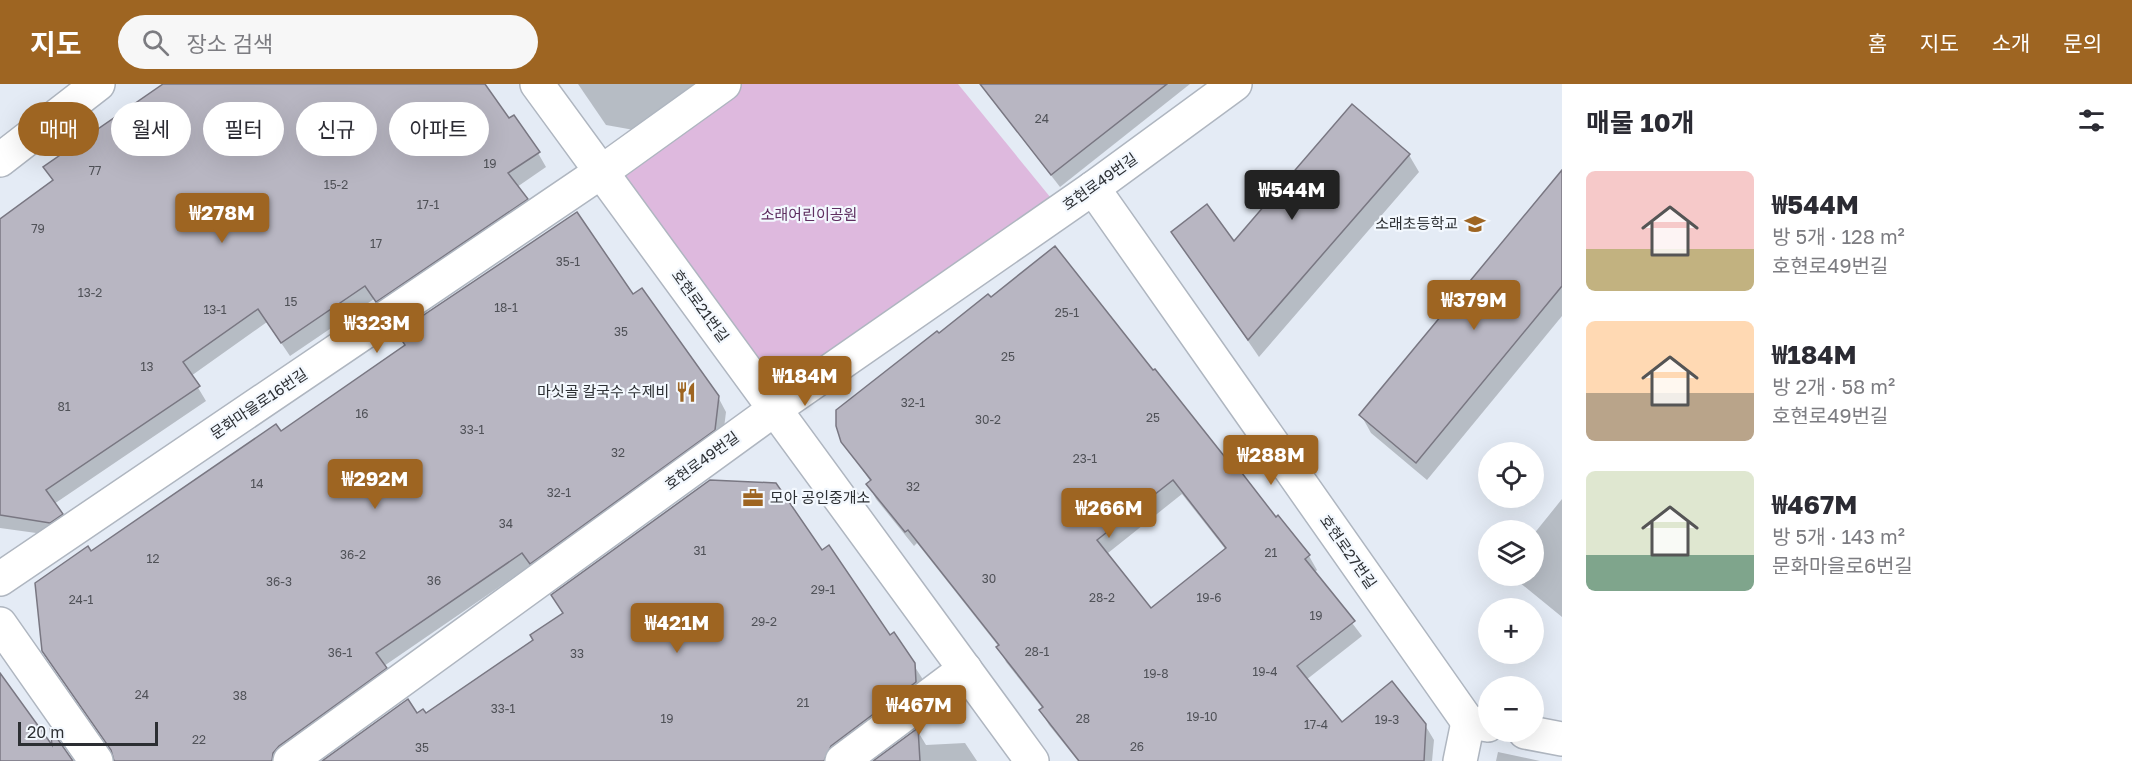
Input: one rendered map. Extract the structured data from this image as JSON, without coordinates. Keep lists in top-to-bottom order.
{
  "streets": {
    "street": [
      "호현로49번길",
      "호현로21번길",
      "문화마을로16번길",
      "호현로27번길"
    ]
  },
  "crossings": [
    ["호현로49번길", "호현로21번길"],
    ["호현로49번길", "호현로27번길"],
    ["호현로21번길", "문화마을로16번길"]
  ],
  "parks": ["소래어린이공원"],
  "places": {
    "school or university": ["소래초등학교"],
    "restaurant": ["마싯골 칼국수 수제비"],
    "office": ["모아 공인중개소"]
  },
  "house_numbers": [
    "24",
    "19",
    "77",
    "15-2",
    "17-1",
    "79",
    "17",
    "35-1",
    "13-2",
    "15",
    "18-1",
    "13-1",
    "25-1",
    "35",
    "25",
    "13",
    "32-1",
    "81",
    "16",
    "25",
    "30-2",
    "33-1",
    "32",
    "23-1",
    "14",
    "32",
    "32-1",
    "34",
    "31",
    "21",
    "36-2",
    "12",
    "30",
    "36",
    "36-3",
    "29-1",
    "28-2",
    "19-6",
    "24-1",
    "19",
    "29-2",
    "28-1",
    "36-1",
    "33",
    "19-4",
    "19-8",
    "24",
    "38",
    "21",
    "33-1",
    "19-10",
    "19",
    "28",
    "19-3",
    "17-4",
    "22",
    "26",
    "35"
  ],
  "scale_bar": "20 m",
  "page": {
    "header": "지도",
    "search": "장소 검색",
    "nav": [
      "홈",
      "지도",
      "소개",
      "문의"
    ],
    "heading": "매물 10개",
    "chip": [
      "매매",
      "월세",
      "필터",
      "신규",
      "아파트"
    ],
    "list": [
      {
        "name": "₩544M",
        "note": "방 5개 · 128 m² · 호현로49번길"
      },
      {
        "name": "₩184M",
        "note": "방 2개 · 58 m² · 호현로49번길"
      },
      {
        "name": "₩467M",
        "note": "방 5개 · 143 m² · 문화마을로6번길"
      }
    ],
    "price": [
      "₩544M",
      "₩278M",
      "₩379M",
      "₩323M",
      "₩184M",
      "₩288M",
      "₩292M",
      "₩266M",
      "₩421M",
      "₩467M"
    ],
    "map_buttons": ["+", "−"],
    "scale": "20 m"
  }
}
